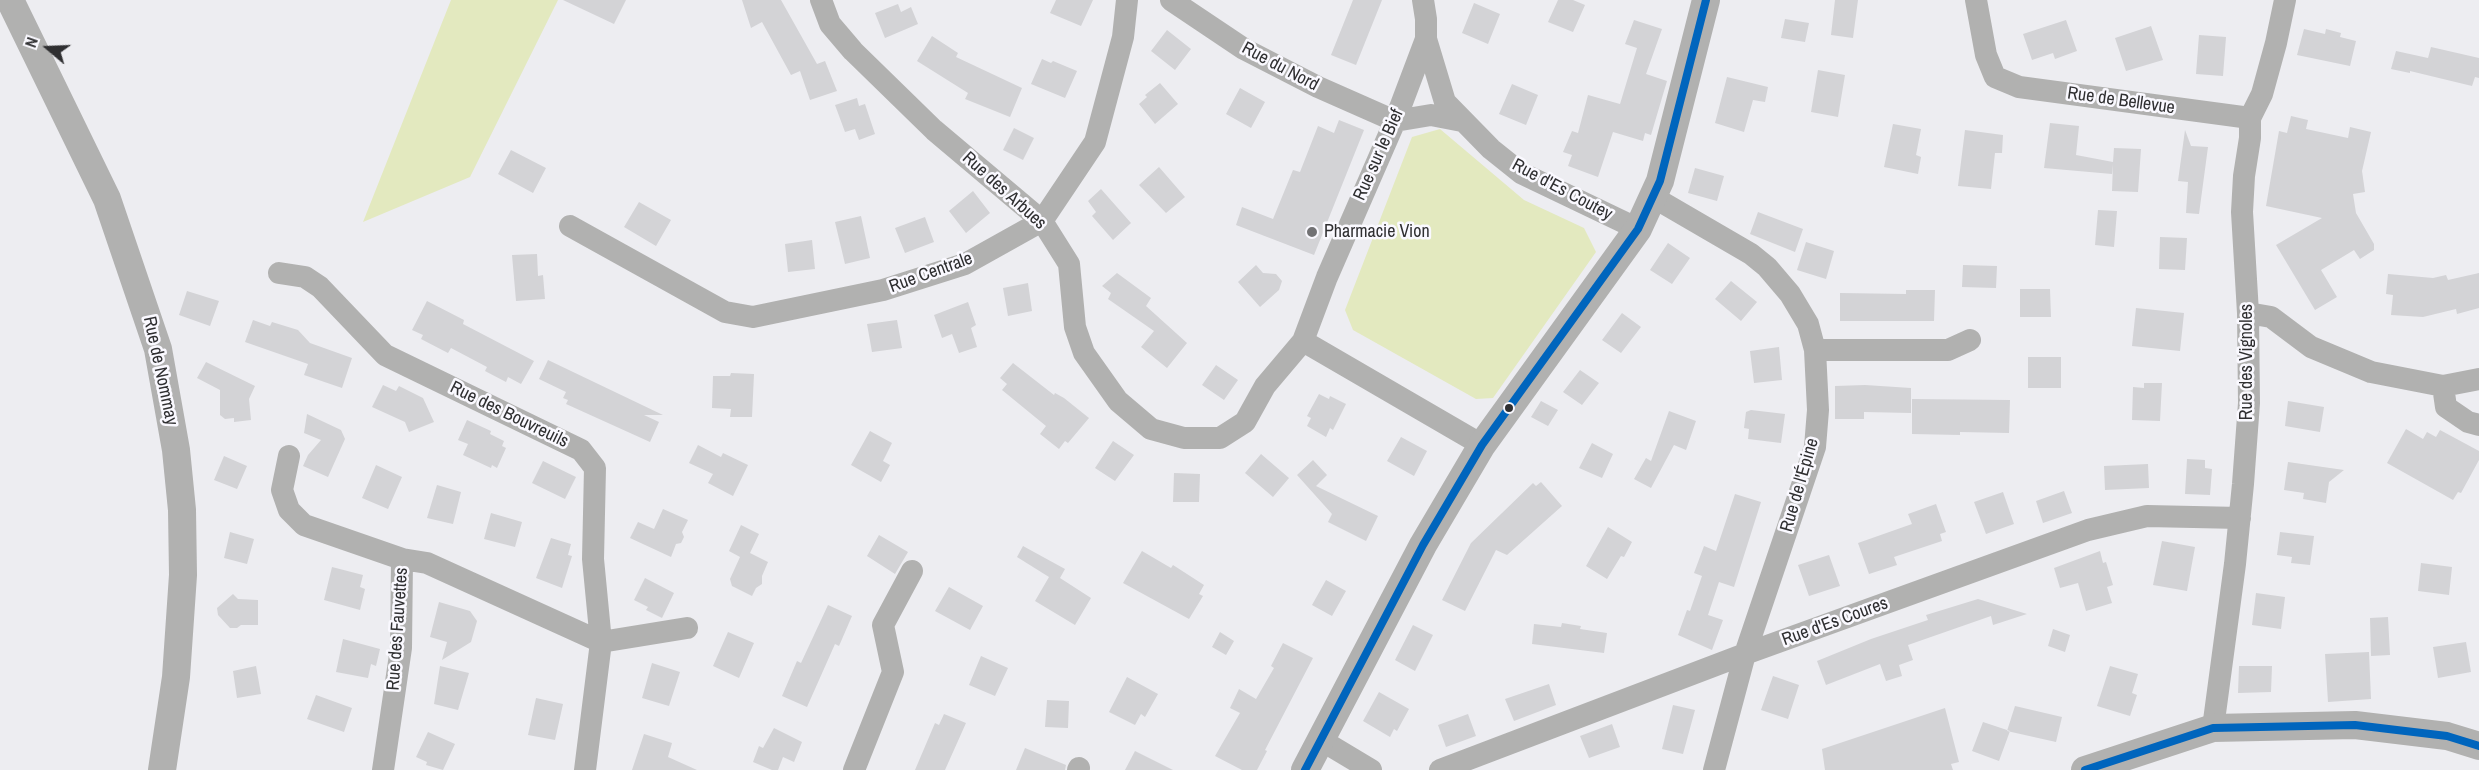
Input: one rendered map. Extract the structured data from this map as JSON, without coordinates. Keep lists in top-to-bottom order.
{
  "streets": {
    "street": [
      "Rue du Nord",
      "Rue de Bellevue",
      "Rue sur le Bief",
      "Rue d'Es Coutey",
      "Rue des Arbues",
      "Rue Centrale",
      "Rue des Vignoles",
      "Rue de Nommay",
      "Rue des Bouvreuils",
      "Rue de l'Épine",
      "Rue d'Es Coures",
      "Rue des Fauvettes"
    ]
  },
  "crossings": [
    ["Rue du Nord", "Rue sur le Bief"],
    ["Rue de Bellevue", "Rue des Vignoles"],
    ["Rue sur le Bief", "Rue d'Es Coutey"],
    ["Rue sur le Bief", "Rue des Arbues"],
    ["Rue des Arbues", "Rue Centrale"],
    ["Rue des Vignoles", "Rue d'Es Coures"],
    ["Rue des Bouvreuils", "Rue des Fauvettes"],
    ["Rue de l'Épine", "Rue d'Es Coures"]
  ],
  "places": ["Pharmacie Vion"],
  "north": "left"
}
